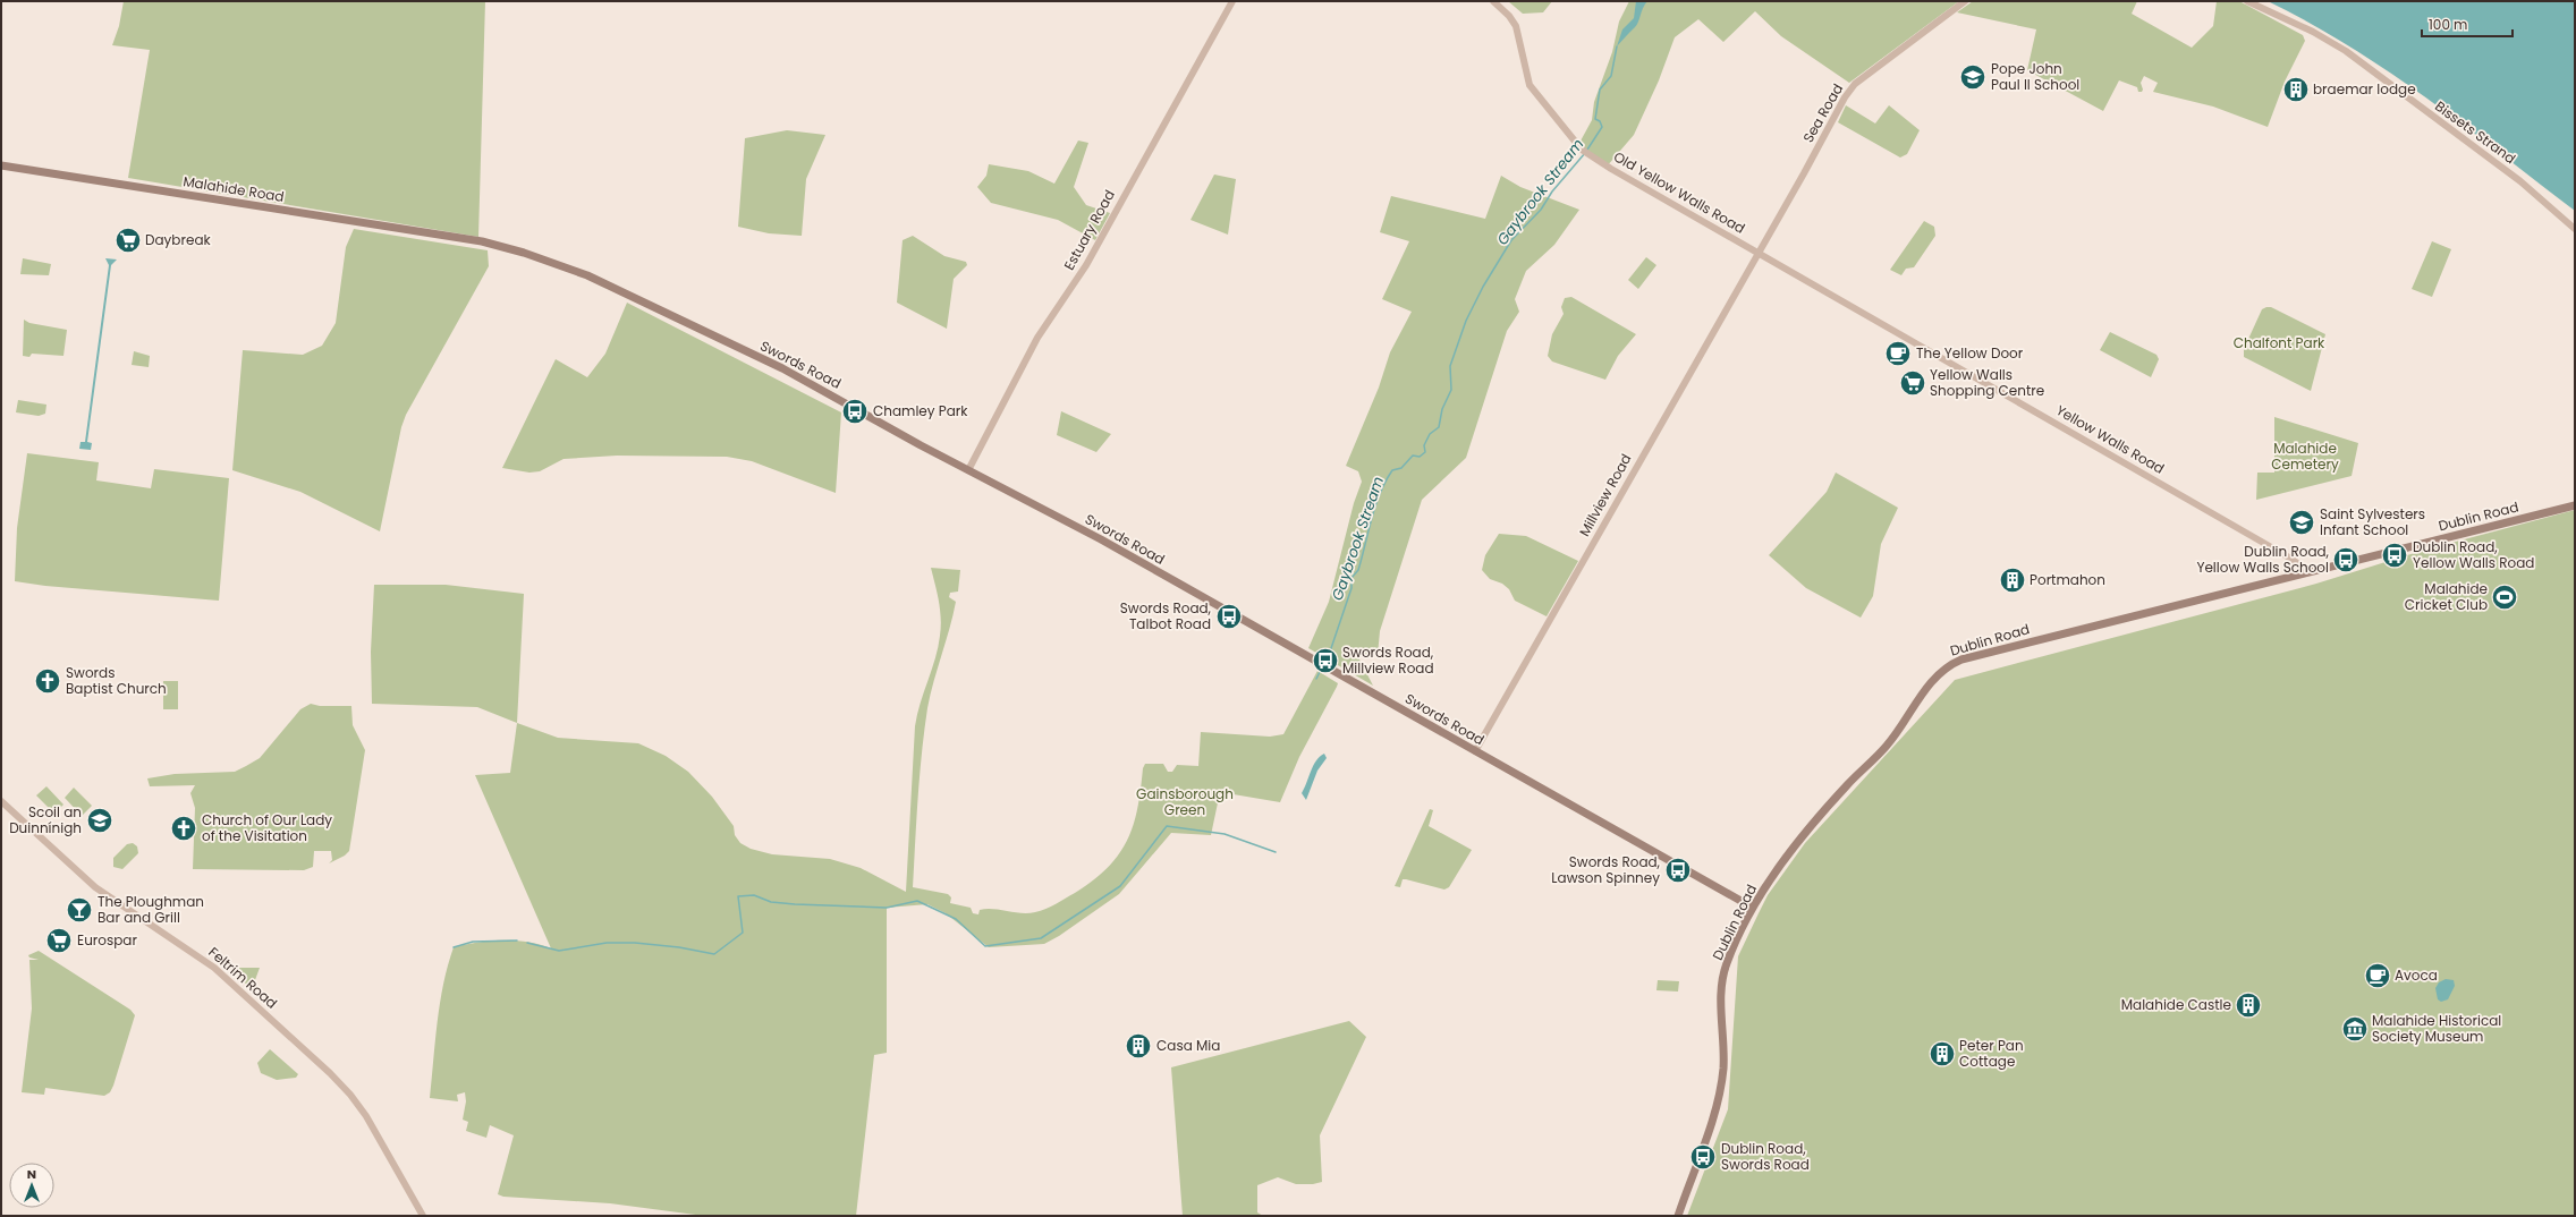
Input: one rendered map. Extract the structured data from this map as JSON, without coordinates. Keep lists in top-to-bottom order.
{
  "streets": {
    "main road": ["Malahide Road", "Swords Road", "Dublin Road"],
    "street": [
      "Sea Road",
      "Bissets Strand",
      "Old Yellow Walls Road",
      "Estuary Road",
      "Yellow Walls Road",
      "Millview Road",
      "Feltrim Road"
    ]
  },
  "crossings": [
    ["Sea Road", "Old Yellow Walls Road"],
    ["Sea Road", "Yellow Walls Road"],
    ["Sea Road", "Millview Road"],
    ["Malahide Road", "Swords Road"],
    ["Old Yellow Walls Road", "Yellow Walls Road"],
    ["Old Yellow Walls Road", "Millview Road"],
    ["Estuary Road", "Swords Road"],
    ["Swords Road", "Millview Road"],
    ["Swords Road", "Dublin Road"],
    ["Yellow Walls Road", "Millview Road"],
    ["Yellow Walls Road", "Dublin Road"]
  ],
  "water": ["Gaybrook Stream"],
  "parks": ["Chalfont Park", "Malahide Cemetery", "Gainsborough Green"],
  "places": {
    "school or university": ["Pope John Paul II School", "Saint Sylvesters Infant School", "Scoil an Duinnínigh"],
    "building": [
      "braemar lodge",
      "Portmahon",
      "Malahide Castle",
      "Casa Mia",
      "Peter Pan Cottage"
    ],
    "supermarket": ["Daybreak", "Yellow Walls Shopping Centre", "Eurospar"],
    "cafe": ["The Yellow Door", "Avoca"],
    "bus stop": [
      "Chamley Park",
      "Dublin Road, Yellow Walls Road",
      "Dublin Road, Yellow Walls School",
      "Swords Road, Talbot Road",
      "Swords Road, Millview Road",
      "Swords Road, Lawson Spinney",
      "Dublin Road, Swords Road"
    ],
    "sports": ["Malahide Cricket Club"],
    "church": ["Swords Baptist Church", "Church of Our Lady of the Visitation"],
    "bar": ["The Ploughman Bar and Grill"],
    "museum": ["Malahide Historical Society Museum"]
  },
  "scale_bar": "100 m",
  "north": "top"
}
